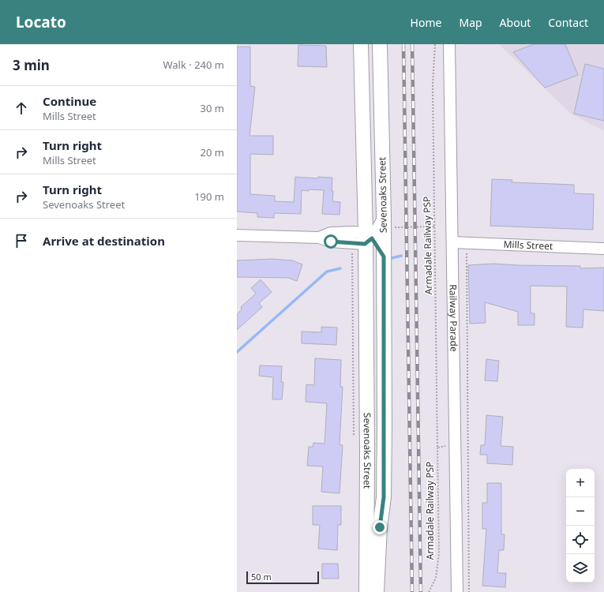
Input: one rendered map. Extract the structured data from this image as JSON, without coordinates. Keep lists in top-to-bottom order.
{
  "streets": {
    "main road": ["Sevenoaks Street"],
    "street": ["Mills Street", "Railway Parade"],
    "path": ["Armadale Railway PSP"]
  },
  "crossings": [
    ["Mills Street", "Railway Parade"]
  ],
  "scale_bar": "50 m",
  "page": {
    "header": "Locato",
    "nav": [
      "Home",
      "Map",
      "About",
      "Contact"
    ],
    "heading": ["3 min", "Walk · 240 m"],
    "list": [
      ["Continue", "Mills Street", "30 m"],
      ["Turn right", "Mills Street", "20 m"],
      ["Turn right", "Sevenoaks Street", "190 m"],
      "Arrive at destination"
    ],
    "map_buttons": ["+", "−"],
    "scale": "50 m"
  }
}
